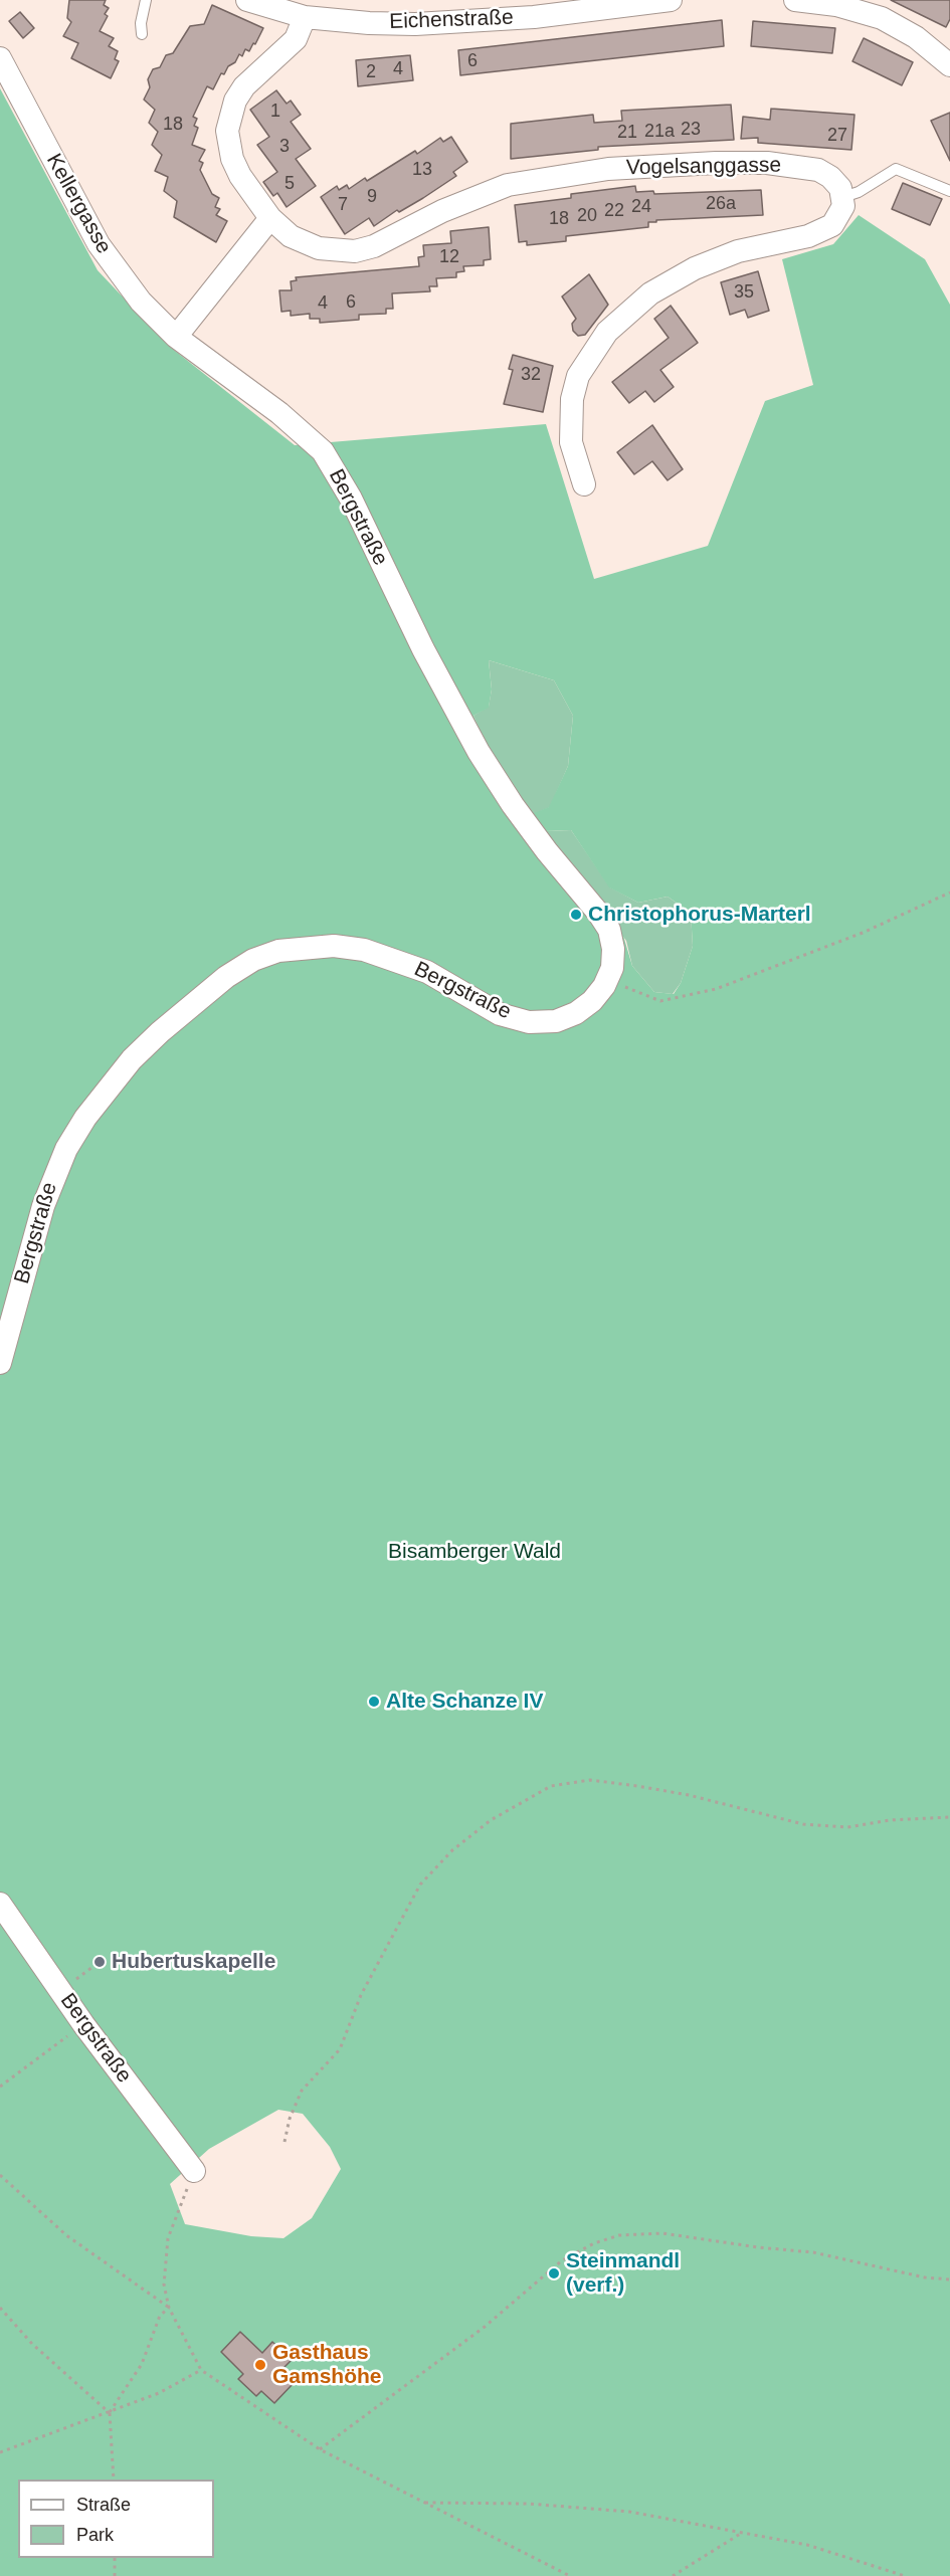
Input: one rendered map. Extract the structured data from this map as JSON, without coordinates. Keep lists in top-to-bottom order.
{
  "streets": {
    "street": [
      "Eichenstraße",
      "Vogelsanggasse",
      "Kellergasse",
      "Bergstraße"
    ]
  },
  "crossings": [
    ["Eichenstraße", "Vogelsanggasse"],
    ["Kellergasse", "Bergstraße"]
  ],
  "parks": ["Bisamberger Wald"],
  "places": [
    "Christophorus-Marterl",
    "Alte Schanze IV",
    "Hubertuskapelle",
    "Steinmandl (verf.)",
    "Gasthaus Gamshöhe"
  ],
  "house_numbers": [
    "6",
    "4",
    "2",
    "1",
    "18",
    "23",
    "21a",
    "21",
    "27",
    "3",
    "13",
    "5",
    "9",
    "26a",
    "7",
    "24",
    "22",
    "20",
    "18",
    "12",
    "35",
    "6",
    "4",
    "32"
  ],
  "legend": ["Straße", "Park"]
}
